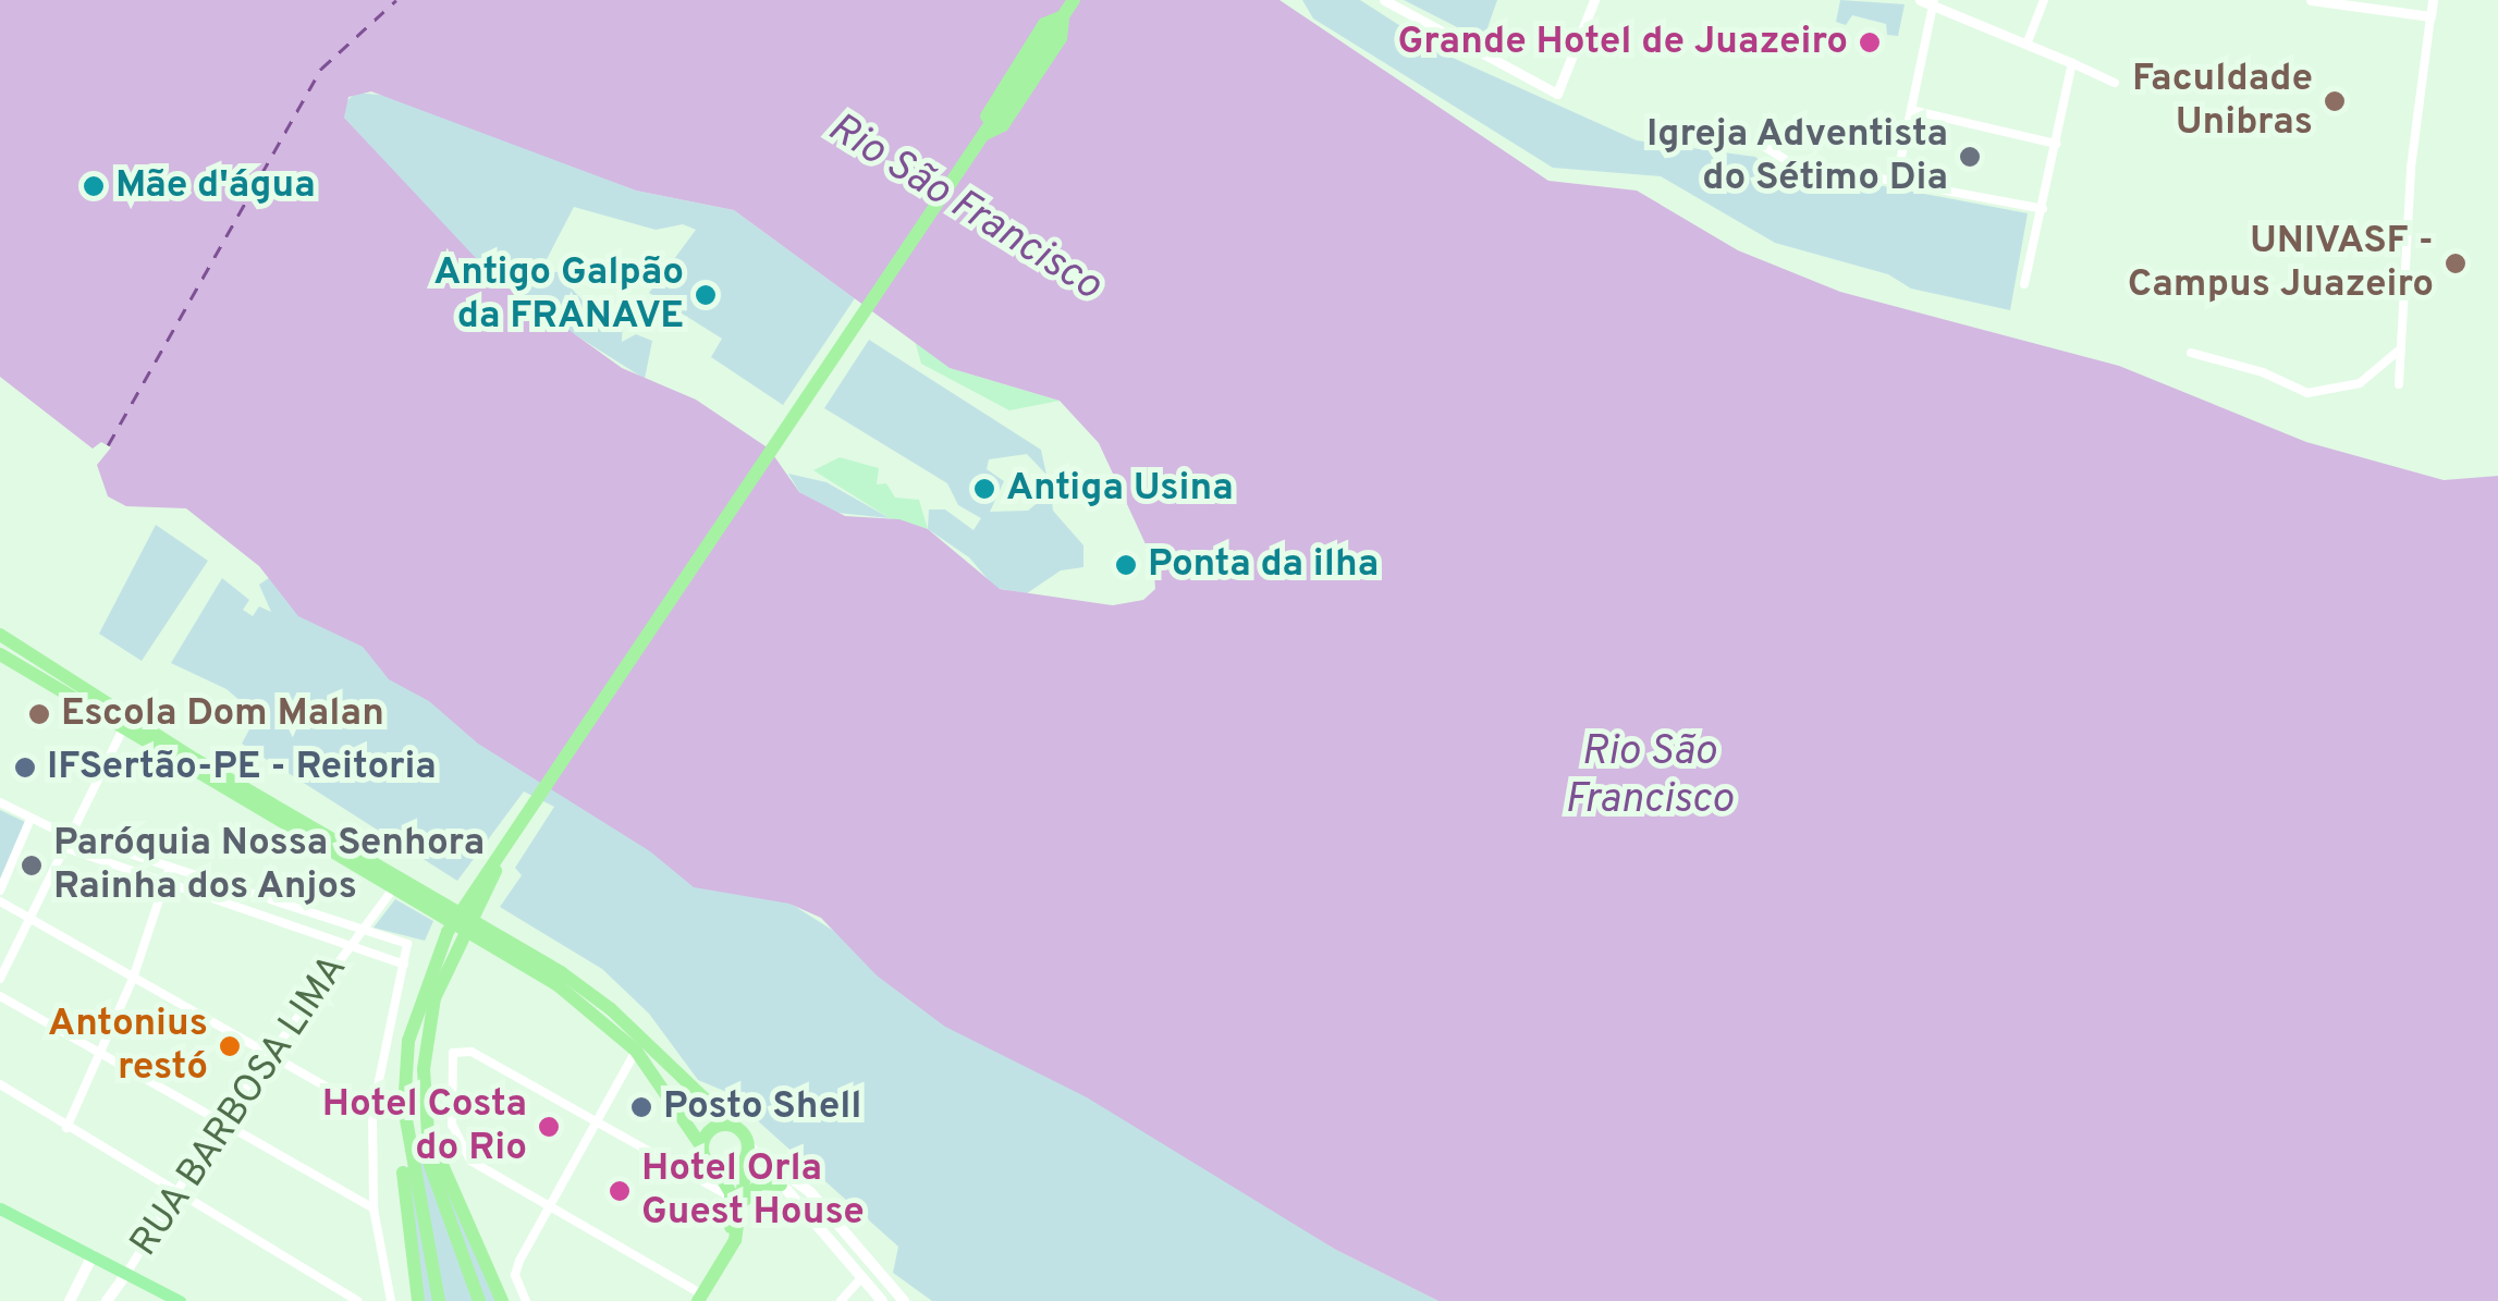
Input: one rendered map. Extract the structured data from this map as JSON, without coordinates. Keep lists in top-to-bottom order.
{
  "streets": {
    "street": ["RUA BARBOSA LIMA"]
  },
  "water": ["Rio São Francisco"],
  "places": [
    "Grande Hotel de Juazeiro",
    "Faculdade Unibras",
    "Igreja Adventista do Sétimo Dia",
    "Mãe d'água",
    "UNIVASF - Campus Juazeiro",
    "Antigo Galpão da FRANAVE",
    "Antiga Usina",
    "Ponta da ilha",
    "Escola Dom Malan",
    "IFSertão-PE - Reitoria",
    "Paróquia Nossa Senhora Rainha dos Anjos",
    "Antonius restó",
    "Posto Shell",
    "Hotel Costa do Rio",
    "Hotel Orla Guest House"
  ]
}
